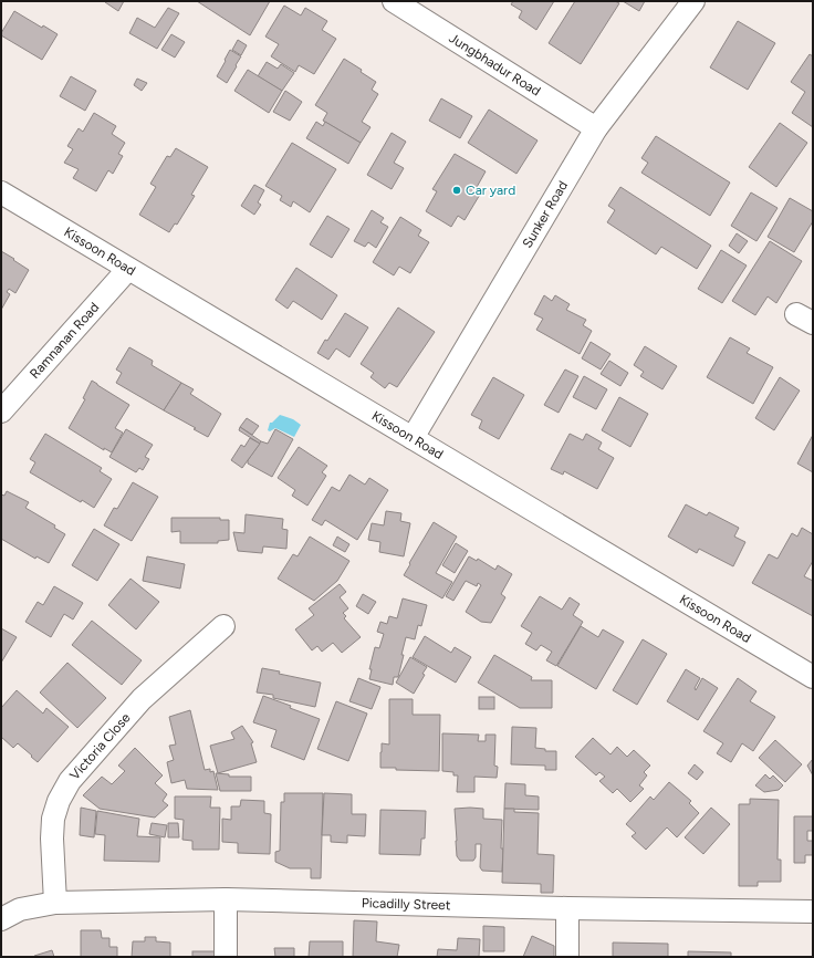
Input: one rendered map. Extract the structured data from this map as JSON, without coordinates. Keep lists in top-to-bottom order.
{
  "streets": {
    "street": [
      "Jungbhadur Road",
      "Sunker Road",
      "Kissoon Road",
      "Ramnanan Road",
      "Victoria Close",
      "Picadilly Street"
    ]
  },
  "crossings": [
    ["Jungbhadur Road", "Sunker Road"],
    ["Sunker Road", "Kissoon Road"],
    ["Kissoon Road", "Ramnanan Road"],
    ["Victoria Close", "Picadilly Street"]
  ],
  "places": ["Car yard"]
}
